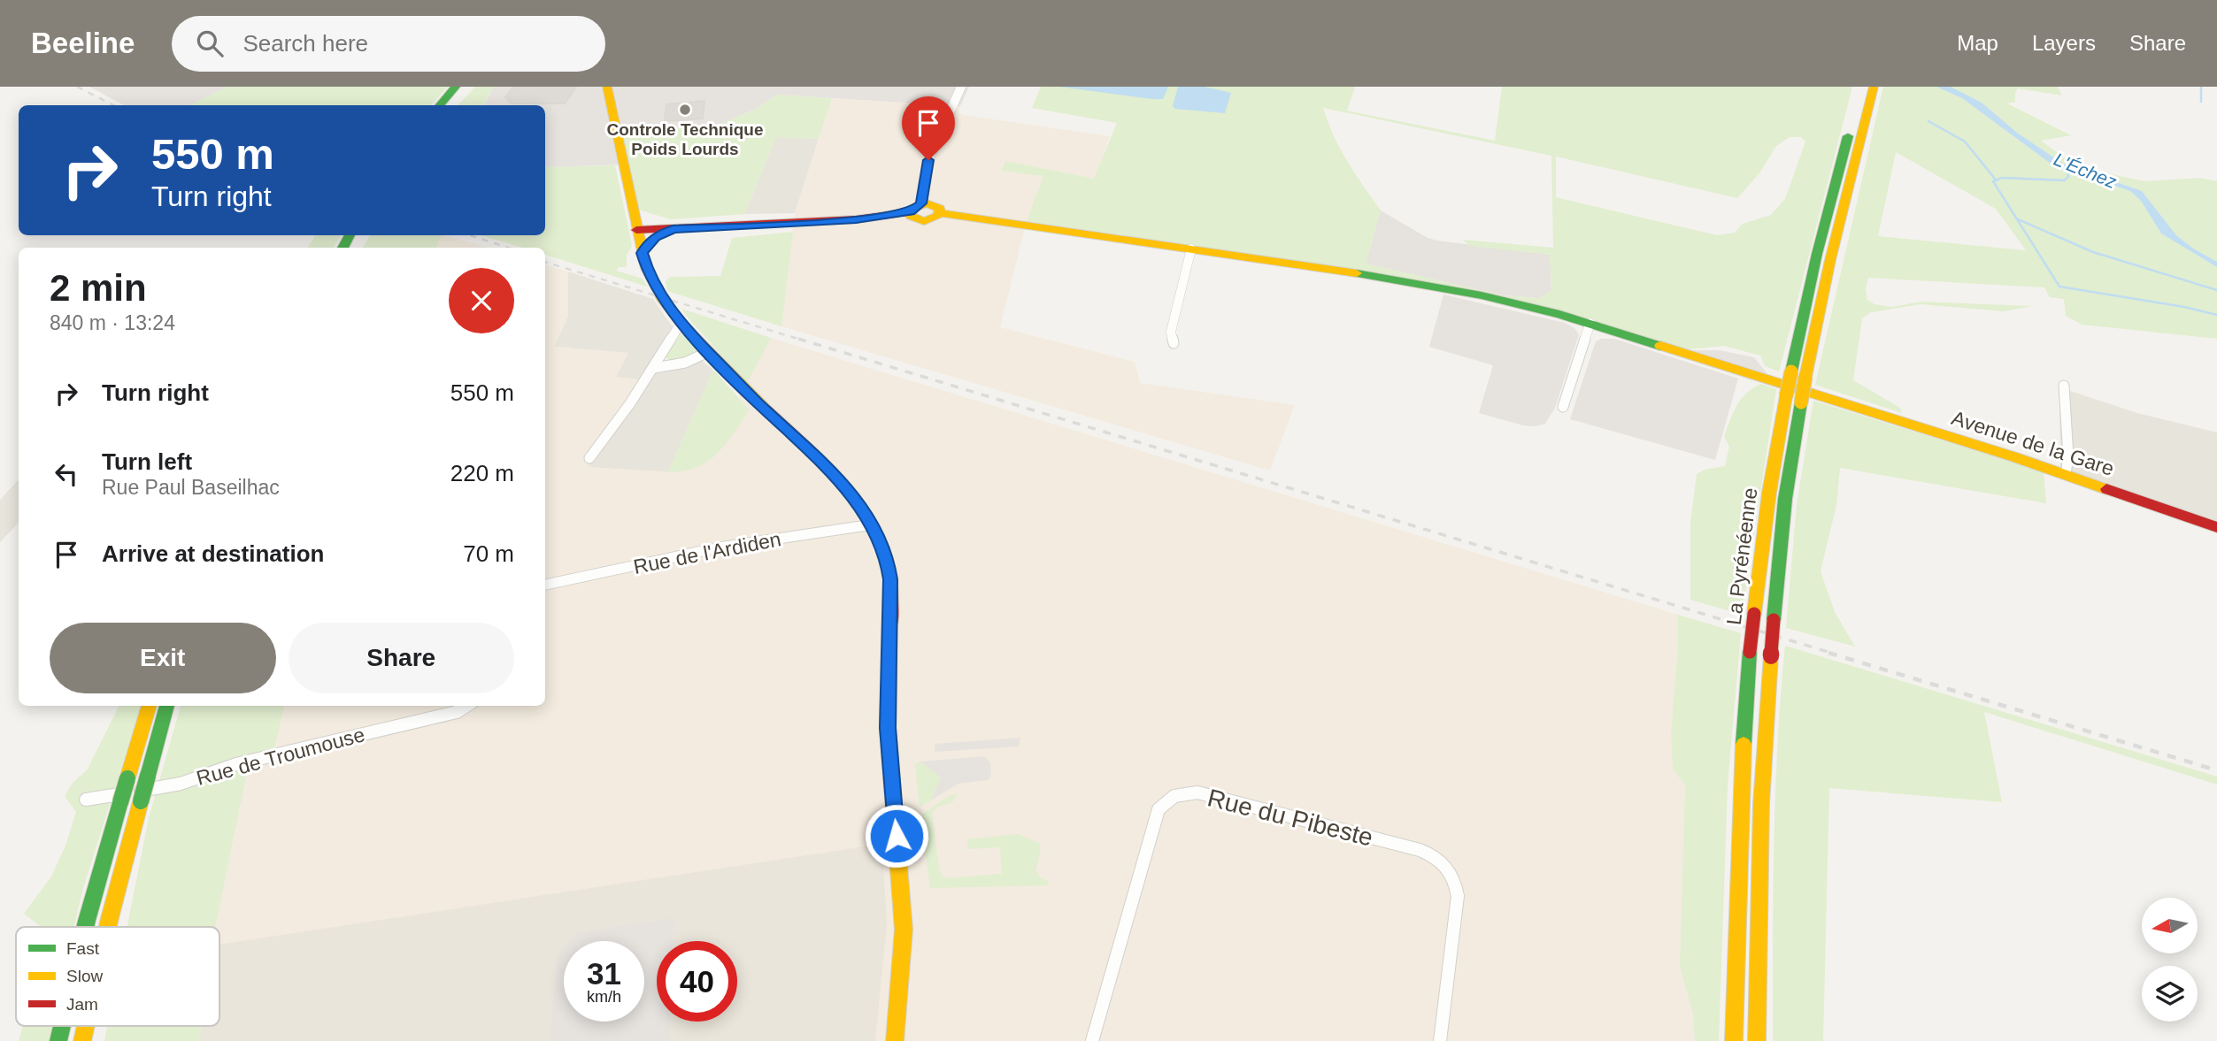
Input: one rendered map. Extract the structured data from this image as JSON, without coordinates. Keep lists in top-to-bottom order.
{
  "streets": {
    "main road": ["Avenue de la Gare", "La Pyrénéenne"],
    "street": ["Rue de l'Ardiden", "Rue de Troumouse", "Rue du Pibeste"]
  },
  "water": ["L'Échez"],
  "places": ["Controle Technique Poids Lourds"],
  "legend": ["Fast", "Slow", "Jam"],
  "north": "left",
  "page": {
    "header": "Beeline",
    "search": "Search here",
    "nav": ["Map", "Layers", "Share"],
    "turn": ["550 m", "Turn right"],
    "heading": ["2 min", "840 m · 13:24"],
    "list": [
      {
        "name": "Turn right",
        "value": "550 m"
      },
      {
        "name": "Turn left",
        "note": "Rue Paul Baseilhac",
        "value": "220 m"
      },
      {
        "name": "Arrive at destination",
        "value": "70 m"
      }
    ],
    "buttons": ["Exit", "Share"],
    "speed": "31 km/h",
    "limit": "40"
  }
}
